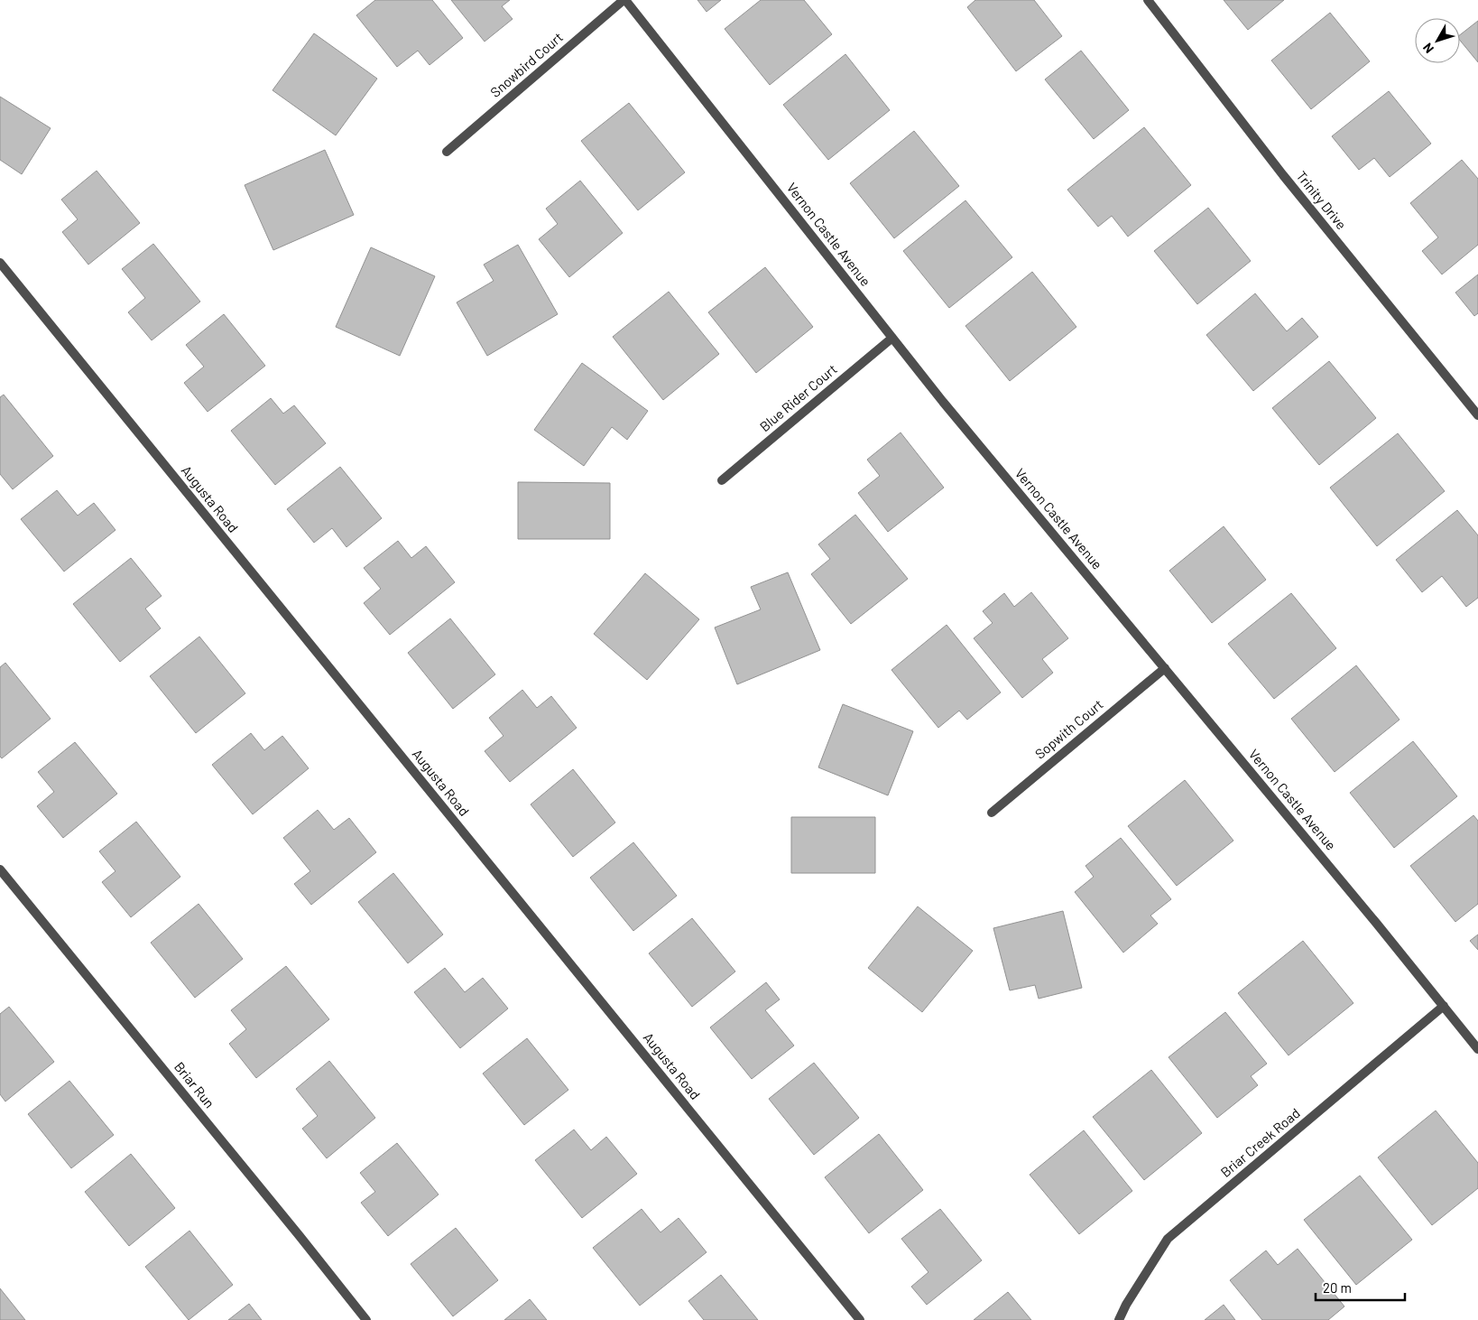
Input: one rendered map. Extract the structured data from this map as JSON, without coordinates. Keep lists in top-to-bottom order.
{
  "streets": {
    "street": [
      "Snowbird Court",
      "Trinity Drive",
      "Vernon Castle Avenue",
      "Blue Rider Court",
      "Augusta Road",
      "Sopwith Court",
      "Briar Run",
      "Briar Creek Road"
    ]
  },
  "crossings": [
    ["Snowbird Court", "Vernon Castle Avenue"],
    ["Vernon Castle Avenue", "Blue Rider Court"],
    ["Vernon Castle Avenue", "Sopwith Court"],
    ["Vernon Castle Avenue", "Briar Creek Road"]
  ],
  "scale_bar": "20 m",
  "north": "bottom left"
}
